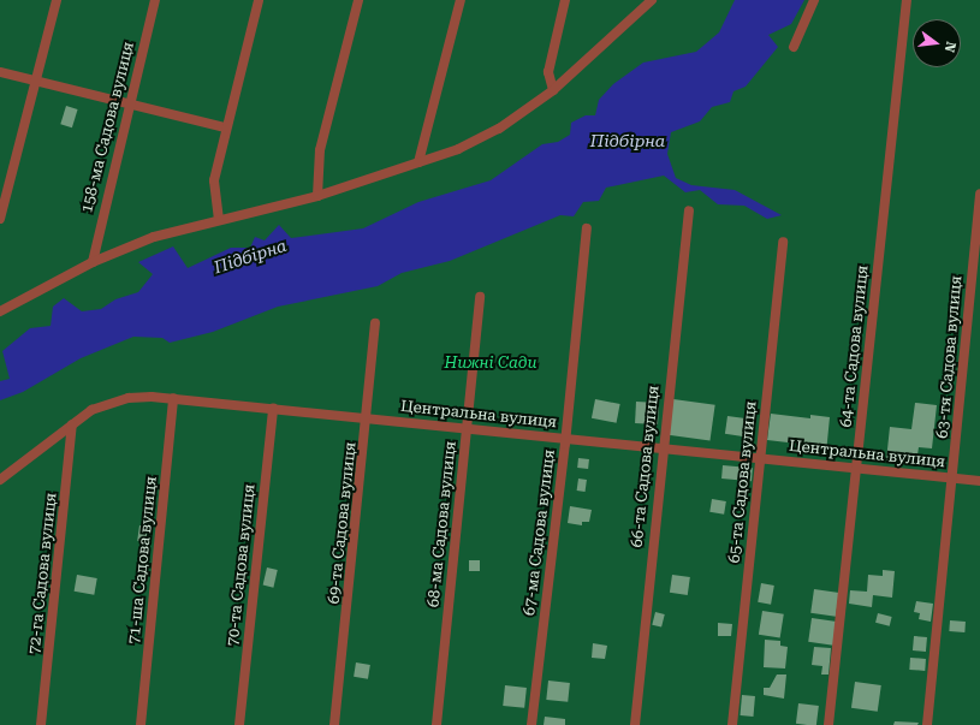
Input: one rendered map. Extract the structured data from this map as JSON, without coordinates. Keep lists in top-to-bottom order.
{
  "streets": {
    "street": [
      "158-ма Садова вулиця",
      "64-та Садова вулиця",
      "63-тя Садова вулиця",
      "Центральна вулиця",
      "66-та Садова вулиця",
      "65-та Садова вулиця",
      "69-та Садова вулиця",
      "68-ма Садова вулиця",
      "67-ма Садова вулиця",
      "71-ша Садова вулиця",
      "70-та Садова вулиця",
      "72-га Садова вулиця"
    ]
  },
  "crossings": [
    ["64-та Садова вулиця", "Центральна вулиця"],
    ["63-тя Садова вулиця", "Центральна вулиця"],
    ["Центральна вулиця", "66-та Садова вулиця"],
    ["Центральна вулиця", "65-та Садова вулиця"],
    ["Центральна вулиця", "69-та Садова вулиця"],
    ["Центральна вулиця", "68-ма Садова вулиця"],
    ["Центральна вулиця", "67-ма Садова вулиця"],
    ["Центральна вулиця", "71-ша Садова вулиця"],
    ["Центральна вулиця", "70-та Садова вулиця"],
    ["Центральна вулиця", "72-га Садова вулиця"]
  ],
  "water": ["Підбірна"],
  "parks": ["Нижні Сади"],
  "north": "right"
}
